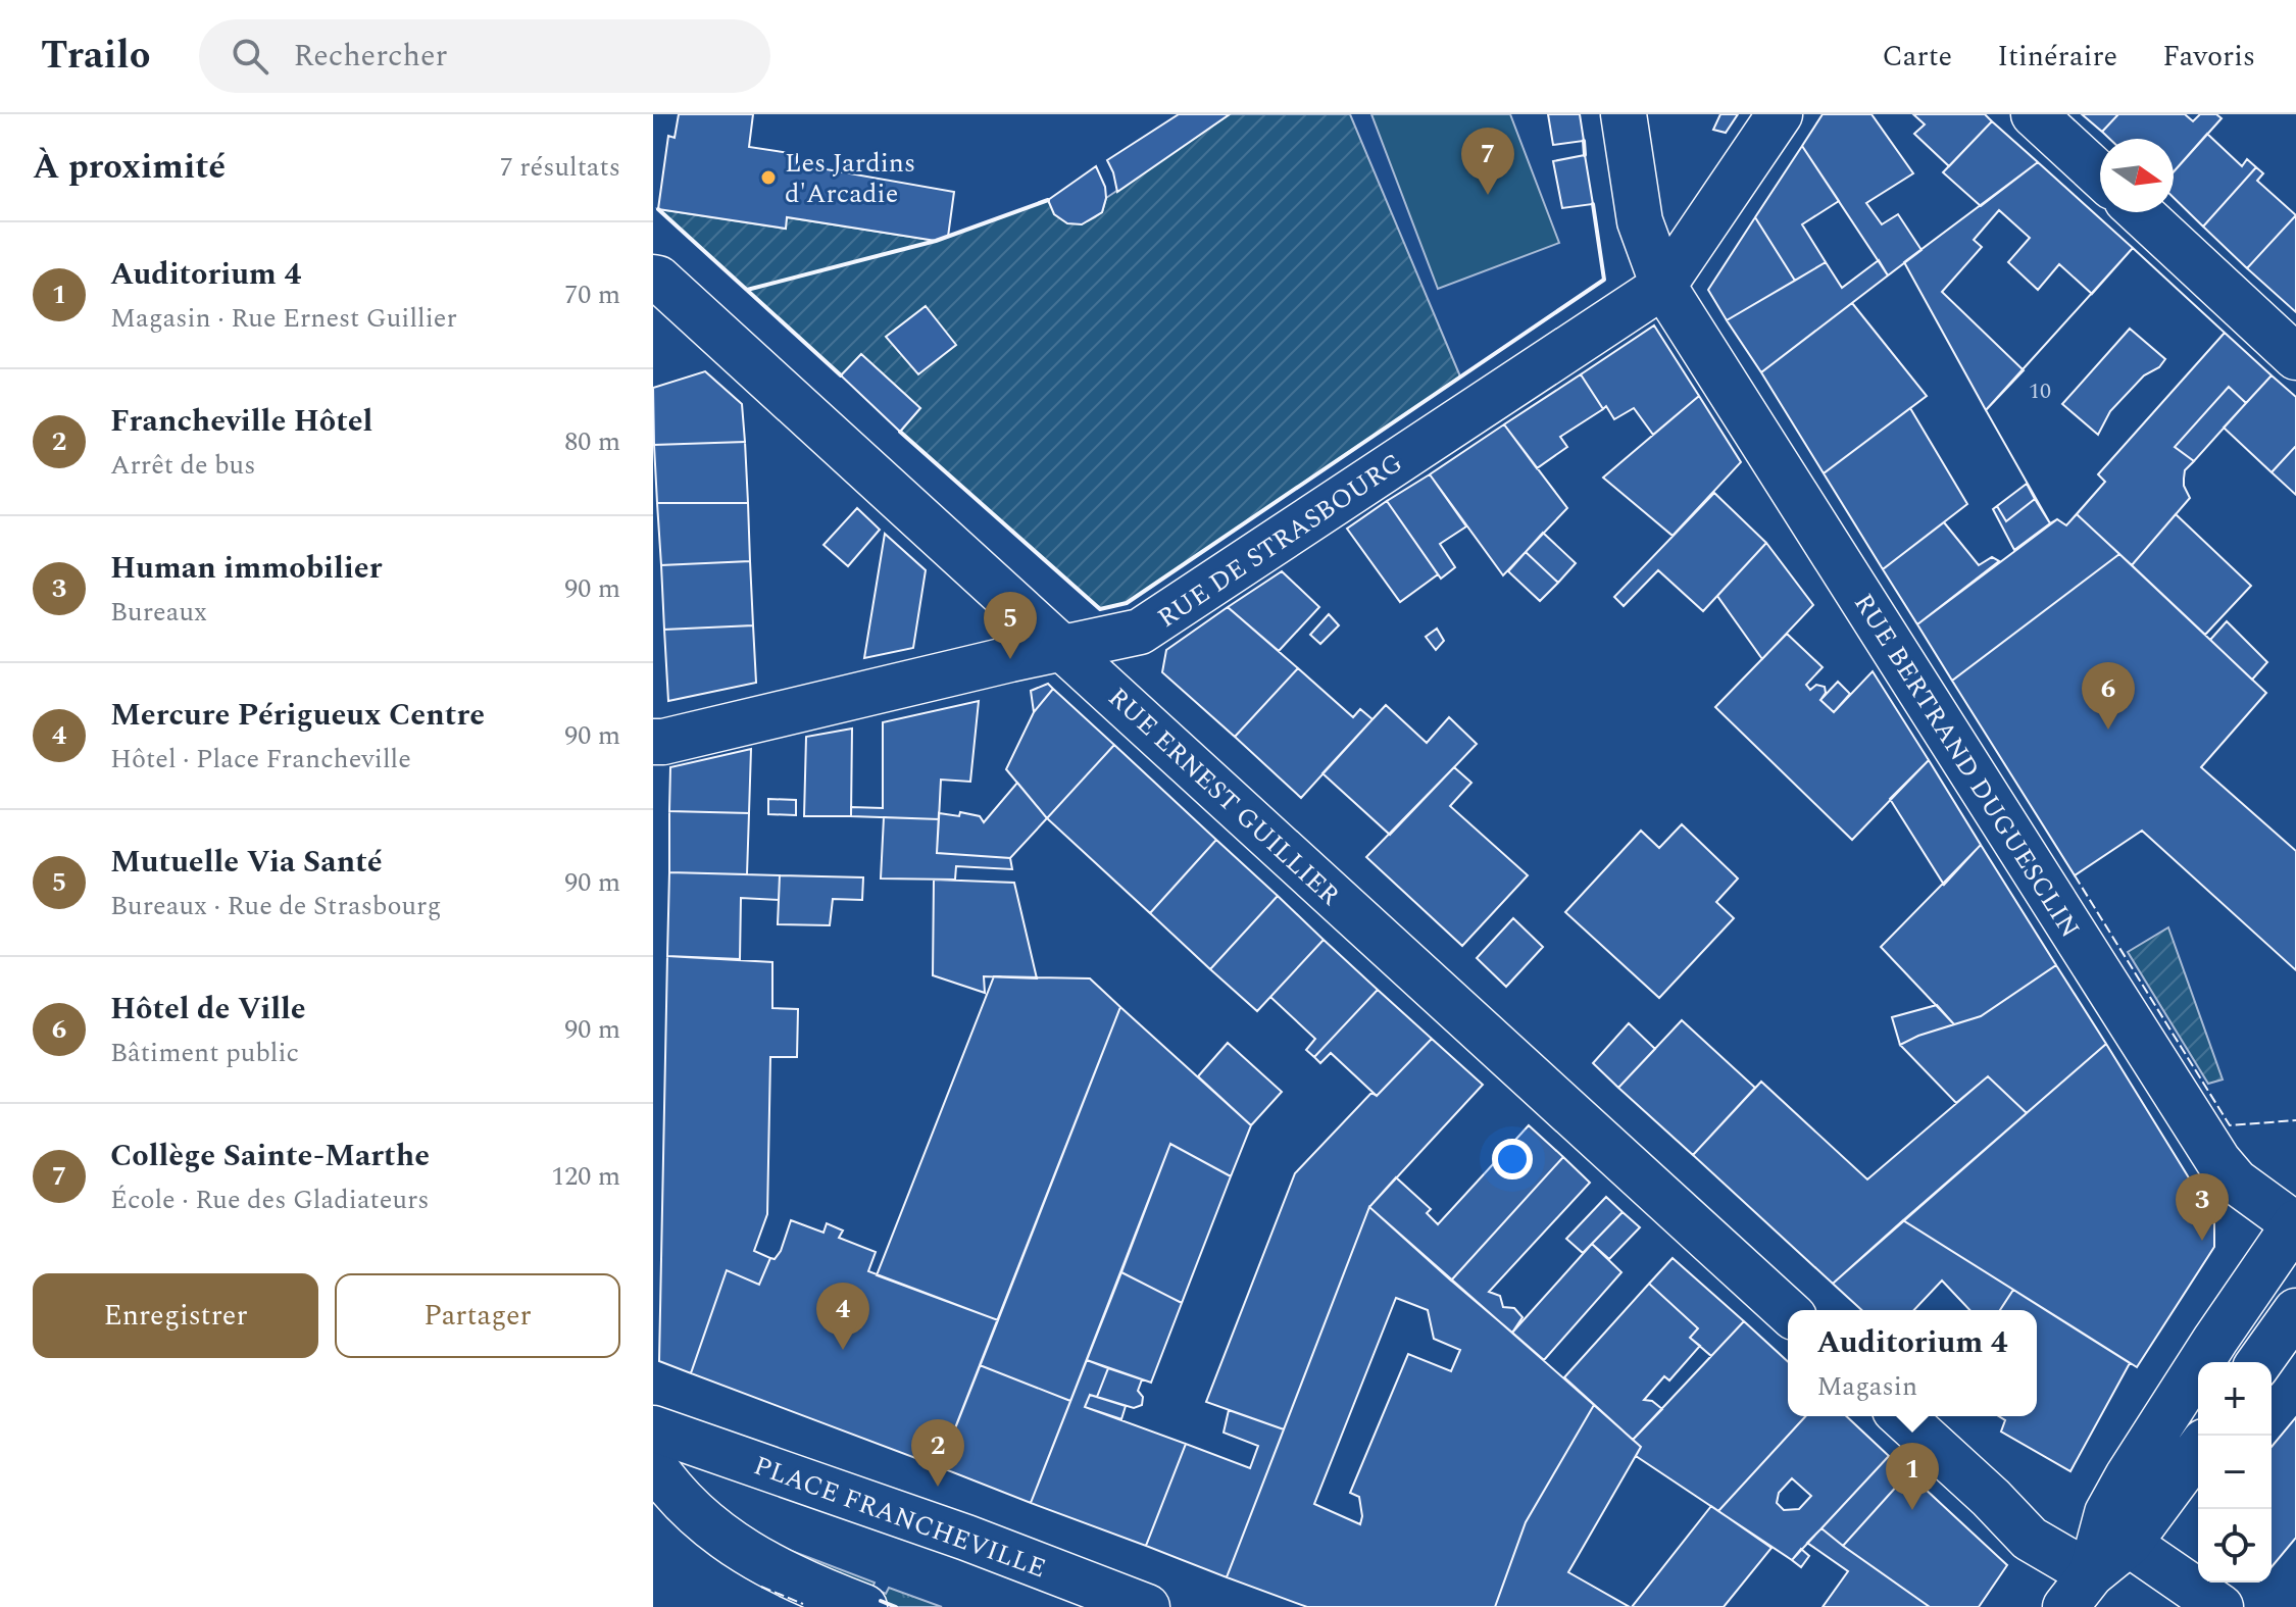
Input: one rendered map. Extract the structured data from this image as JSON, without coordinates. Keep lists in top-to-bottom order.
{
  "streets": {
    "street": [
      "RUE DE STRASBOURG",
      "RUE BERTRAND DUGUESCLIN",
      "RUE ERNEST GUILLIER",
      "PLACE FRANCHEVILLE"
    ]
  },
  "crossings": [
    ["RUE DE STRASBOURG", "RUE BERTRAND DUGUESCLIN"],
    ["RUE DE STRASBOURG", "RUE ERNEST GUILLIER"]
  ],
  "places": ["Les Jardins d'Arcadie"],
  "house_numbers": ["10"],
  "north": "right",
  "page": {
    "header": "Trailo",
    "search": "Rechercher",
    "nav": ["Carte", "Itinéraire", "Favoris"],
    "heading": ["À proximité", "7 résultats"],
    "pins": [
      "7",
      "5",
      "6",
      "3",
      "4",
      "2",
      "1"
    ],
    "list": [
      {
        "mark": "1",
        "name": "Auditorium 4",
        "note": "Magasin · Rue Ernest Guillier",
        "value": "70 m"
      },
      {
        "mark": "2",
        "name": "Francheville Hôtel",
        "note": "Arrêt de bus",
        "value": "80 m"
      },
      {
        "mark": "3",
        "name": "Human immobilier",
        "note": "Bureaux",
        "value": "90 m"
      },
      {
        "mark": "4",
        "name": "Mercure Périgueux Centre",
        "note": "Hôtel · Place Francheville",
        "value": "90 m"
      },
      {
        "mark": "5",
        "name": "Mutuelle Via Santé",
        "note": "Bureaux · Rue de Strasbourg",
        "value": "90 m"
      },
      {
        "mark": "6",
        "name": "Hôtel de Ville",
        "note": "Bâtiment public",
        "value": "90 m"
      },
      {
        "mark": "7",
        "name": "Collège Sainte-Marthe",
        "note": "École · Rue des Gladiateurs",
        "value": "120 m"
      }
    ],
    "buttons": ["Enregistrer", "Partager"],
    "popup": ["Auditorium 4", "Magasin"],
    "map_buttons": ["+", "−"]
  }
}
